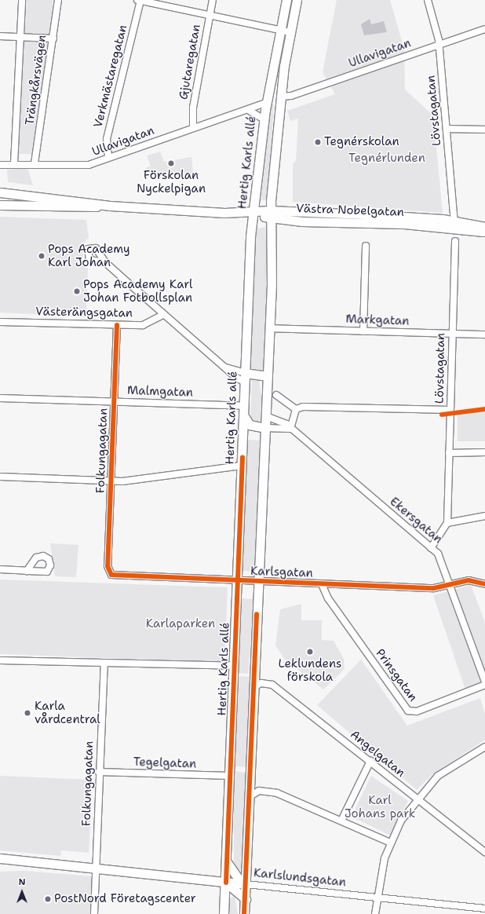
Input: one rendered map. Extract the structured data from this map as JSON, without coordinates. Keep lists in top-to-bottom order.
{
  "streets": {
    "main road": ["Hertig Karls allé", "Västra Nobelgatan", "Karlslundsgatan"],
    "street": [
      "Ullavigatan",
      "Gjutaregatan",
      "Verkmästaregatan",
      "Trängkårsvägen",
      "Lövstagatan",
      "Västerängsgatan",
      "Markgatan",
      "Malmgatan",
      "Folkungagatan",
      "Ekersgatan",
      "Karlsgatan",
      "Prinsgatan",
      "Angelgatan",
      "Tegelgatan"
    ]
  },
  "crossings": [
    ["Ullavigatan", "Gjutaregatan"],
    ["Ullavigatan", "Verkmästaregatan"],
    ["Ullavigatan", "Trängkårsvägen"],
    ["Ullavigatan", "Lövstagatan"],
    ["Ullavigatan", "Hertig Karls allé"],
    ["Lövstagatan", "Västra Nobelgatan"],
    ["Lövstagatan", "Markgatan"],
    ["Hertig Karls allé", "Malmgatan"],
    ["Hertig Karls allé", "Karlsgatan"],
    ["Hertig Karls allé", "Tegelgatan"],
    ["Hertig Karls allé", "Karlslundsgatan"],
    ["Västerängsgatan", "Folkungagatan"],
    ["Malmgatan", "Folkungagatan"],
    ["Folkungagatan", "Karlsgatan"],
    ["Folkungagatan", "Tegelgatan"],
    ["Folkungagatan", "Karlslundsgatan"],
    ["Ekersgatan", "Karlsgatan"],
    ["Karlsgatan", "Prinsgatan"]
  ],
  "parks": ["Tegnérlunden", "Karlaparken", "Karl Johans park"],
  "places": [
    "Tegnérskolan",
    "Förskolan Nyckelpigan",
    "Pops Academy Karl Johan",
    "Pops Academy Karl Johan Fotbollsplan",
    "Leklundens förskola",
    "Karla vårdcentral",
    "PostNord Företagscenter"
  ],
  "north": "top"
}
